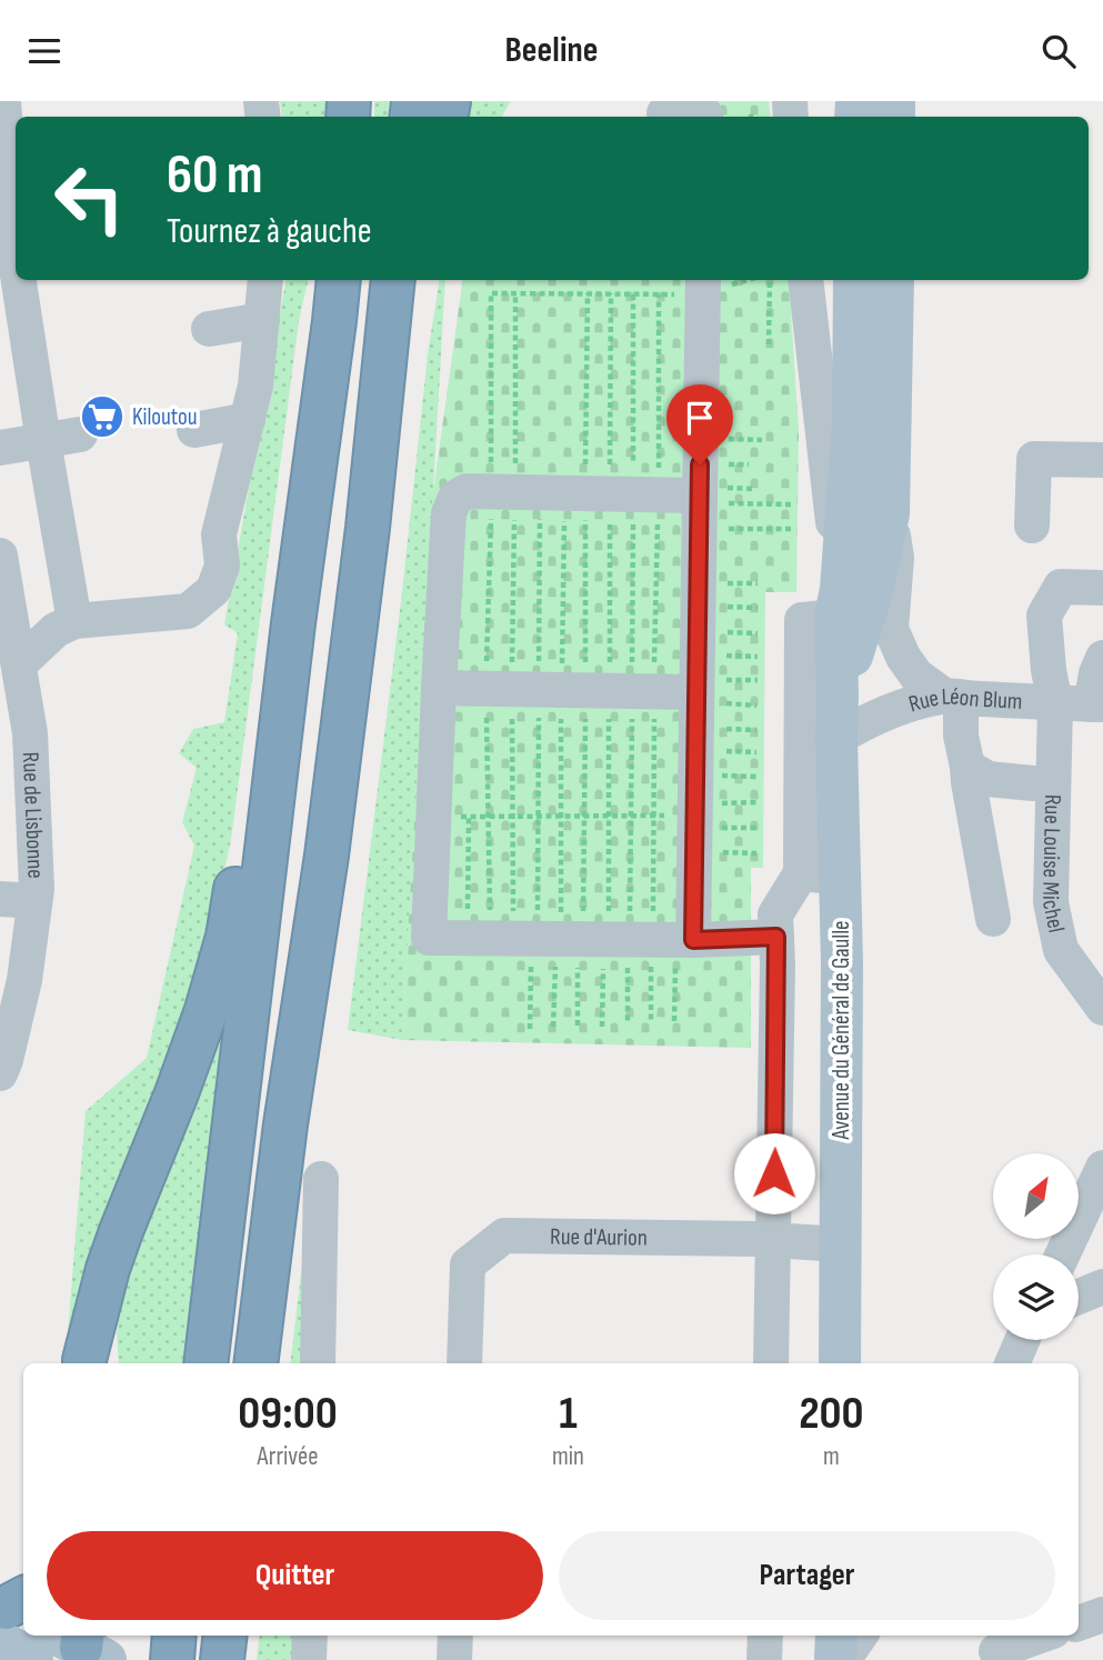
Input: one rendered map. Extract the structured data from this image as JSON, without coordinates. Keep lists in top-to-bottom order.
{
  "streets": {
    "main road": ["Avenue du Général de Gaulle"],
    "street": [
      "Rue Léon Blum",
      "Rue de Lisbonne",
      "Rue Louise Michel",
      "Rue d'Aurion"
    ]
  },
  "crossings": [
    ["Rue Léon Blum", "Rue Louise Michel"],
    ["Rue Léon Blum", "Avenue du Général de Gaulle"],
    ["Avenue du Général de Gaulle", "Rue d'Aurion"]
  ],
  "places": {
    "supermarket": ["Kiloutou"]
  },
  "north": "top right",
  "page": {
    "header": "Beeline",
    "turn": ["60 m", "Tournez à gauche"],
    "eta": [
      "09:00",
      "Arrivée",
      "1",
      "min",
      "200",
      "m"
    ],
    "buttons": ["Quitter", "Partager"]
  }
}
